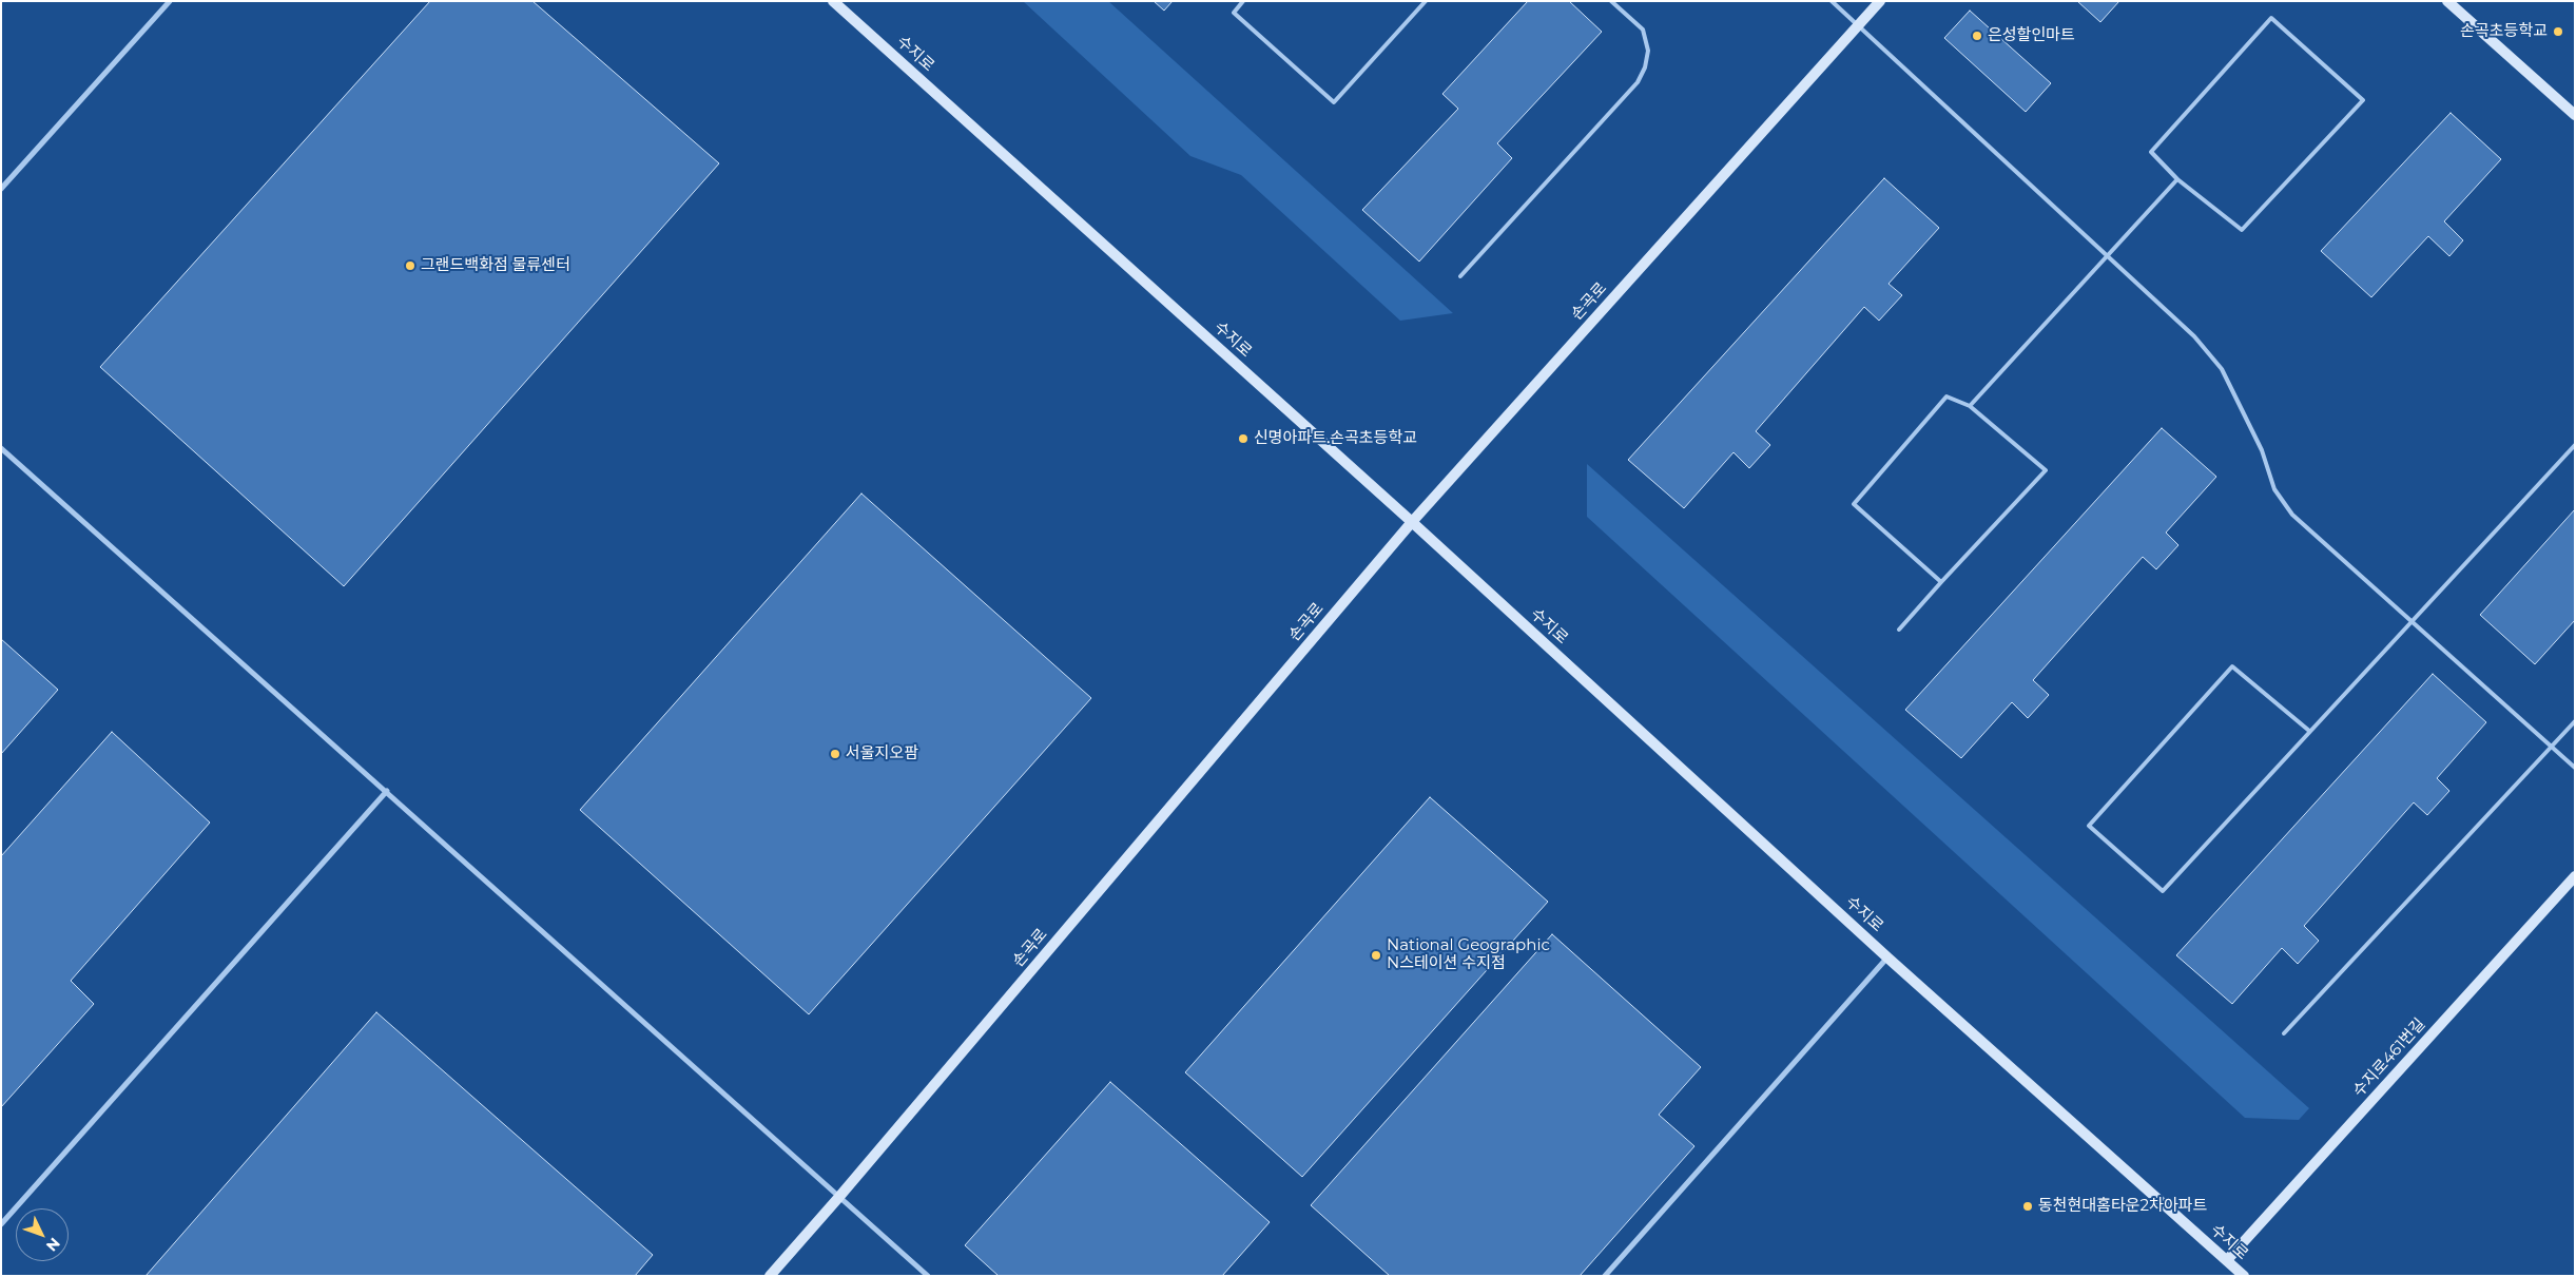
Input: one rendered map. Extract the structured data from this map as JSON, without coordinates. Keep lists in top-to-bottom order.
{
  "streets": {
    "street": ["수지로", "손곡로", "수지로461번길"]
  },
  "crossings": [
    ["수지로", "손곡로"],
    ["수지로", "수지로461번길"]
  ],
  "places": [
    "손곡초등학교",
    "은성할인마트",
    "그랜드백화점 물류센터",
    "신명아파트.손곡초등학교",
    "서울지오팜",
    "National Geographic N스테이션 수지점",
    "동천현대홈타운2차아파트"
  ],
  "north": "bottom right"
}
